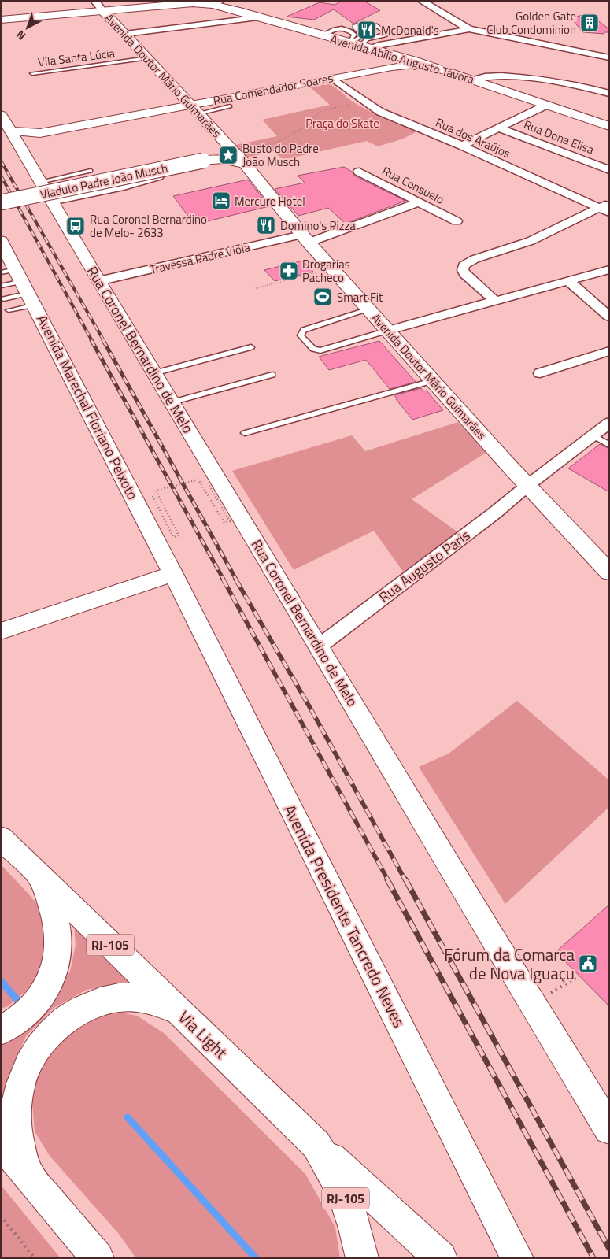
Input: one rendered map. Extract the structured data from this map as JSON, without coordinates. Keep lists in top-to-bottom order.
{
  "streets": {
    "main road": [
      "Avenida Abílio Augusto Távora",
      "Avenida Doutor Mário Guimarães",
      "Rua Comendador Soares",
      "Viaduto Padre João Musch",
      "Rua Coronel Bernardino de Melo",
      "Avenida Marechal Floriano Peixoto",
      "Avenida Presidente Tancredo Neves",
      "RJ-105",
      "Via Light"
    ],
    "street": [
      "Rua Dona Elisa",
      "Rua dos Araújos",
      "Rua Consuelo",
      "Travessa Padre Viola",
      "Rua Augusto Paris"
    ],
    "lane": ["Vila Santa Lúcia"]
  },
  "crossings": [
    ["Vila Santa Lúcia", "Avenida Doutor Mário Guimarães"],
    ["Avenida Abílio Augusto Távora", "Avenida Doutor Mário Guimarães"],
    ["Avenida Abílio Augusto Távora", "Rua Comendador Soares"],
    ["Avenida Doutor Mário Guimarães", "Rua Comendador Soares"],
    ["Avenida Doutor Mário Guimarães", "Viaduto Padre João Musch"],
    ["Avenida Doutor Mário Guimarães", "Travessa Padre Viola"],
    ["Avenida Doutor Mário Guimarães", "Rua Augusto Paris"],
    ["Rua Comendador Soares", "Rua dos Araújos"],
    ["Rua Comendador Soares", "Rua Coronel Bernardino de Melo"],
    ["Rua Consuelo", "Travessa Padre Viola"],
    ["Travessa Padre Viola", "Rua Coronel Bernardino de Melo"],
    ["Rua Coronel Bernardino de Melo", "Rua Augusto Paris"],
    ["Avenida Marechal Floriano Peixoto", "Avenida Presidente Tancredo Neves"]
  ],
  "parks": ["Praça do Skate"],
  "places": {
    "building": ["Golden Gate Club Condominion"],
    "restaurant": ["McDonald's", "Domino's Pizza"],
    "place": ["Busto do Padre João Musch"],
    "hotel": ["Mercure Hotel"],
    "bus stop": ["Rua Coronel Bernardino de Melo- 2633"],
    "pharmacy": ["Drogarias Pacheco"],
    "sports": ["Smart Fit"],
    "public building": ["Fórum da Comarca de Nova Iguaçu"]
  },
  "north": "bottom left"
}
